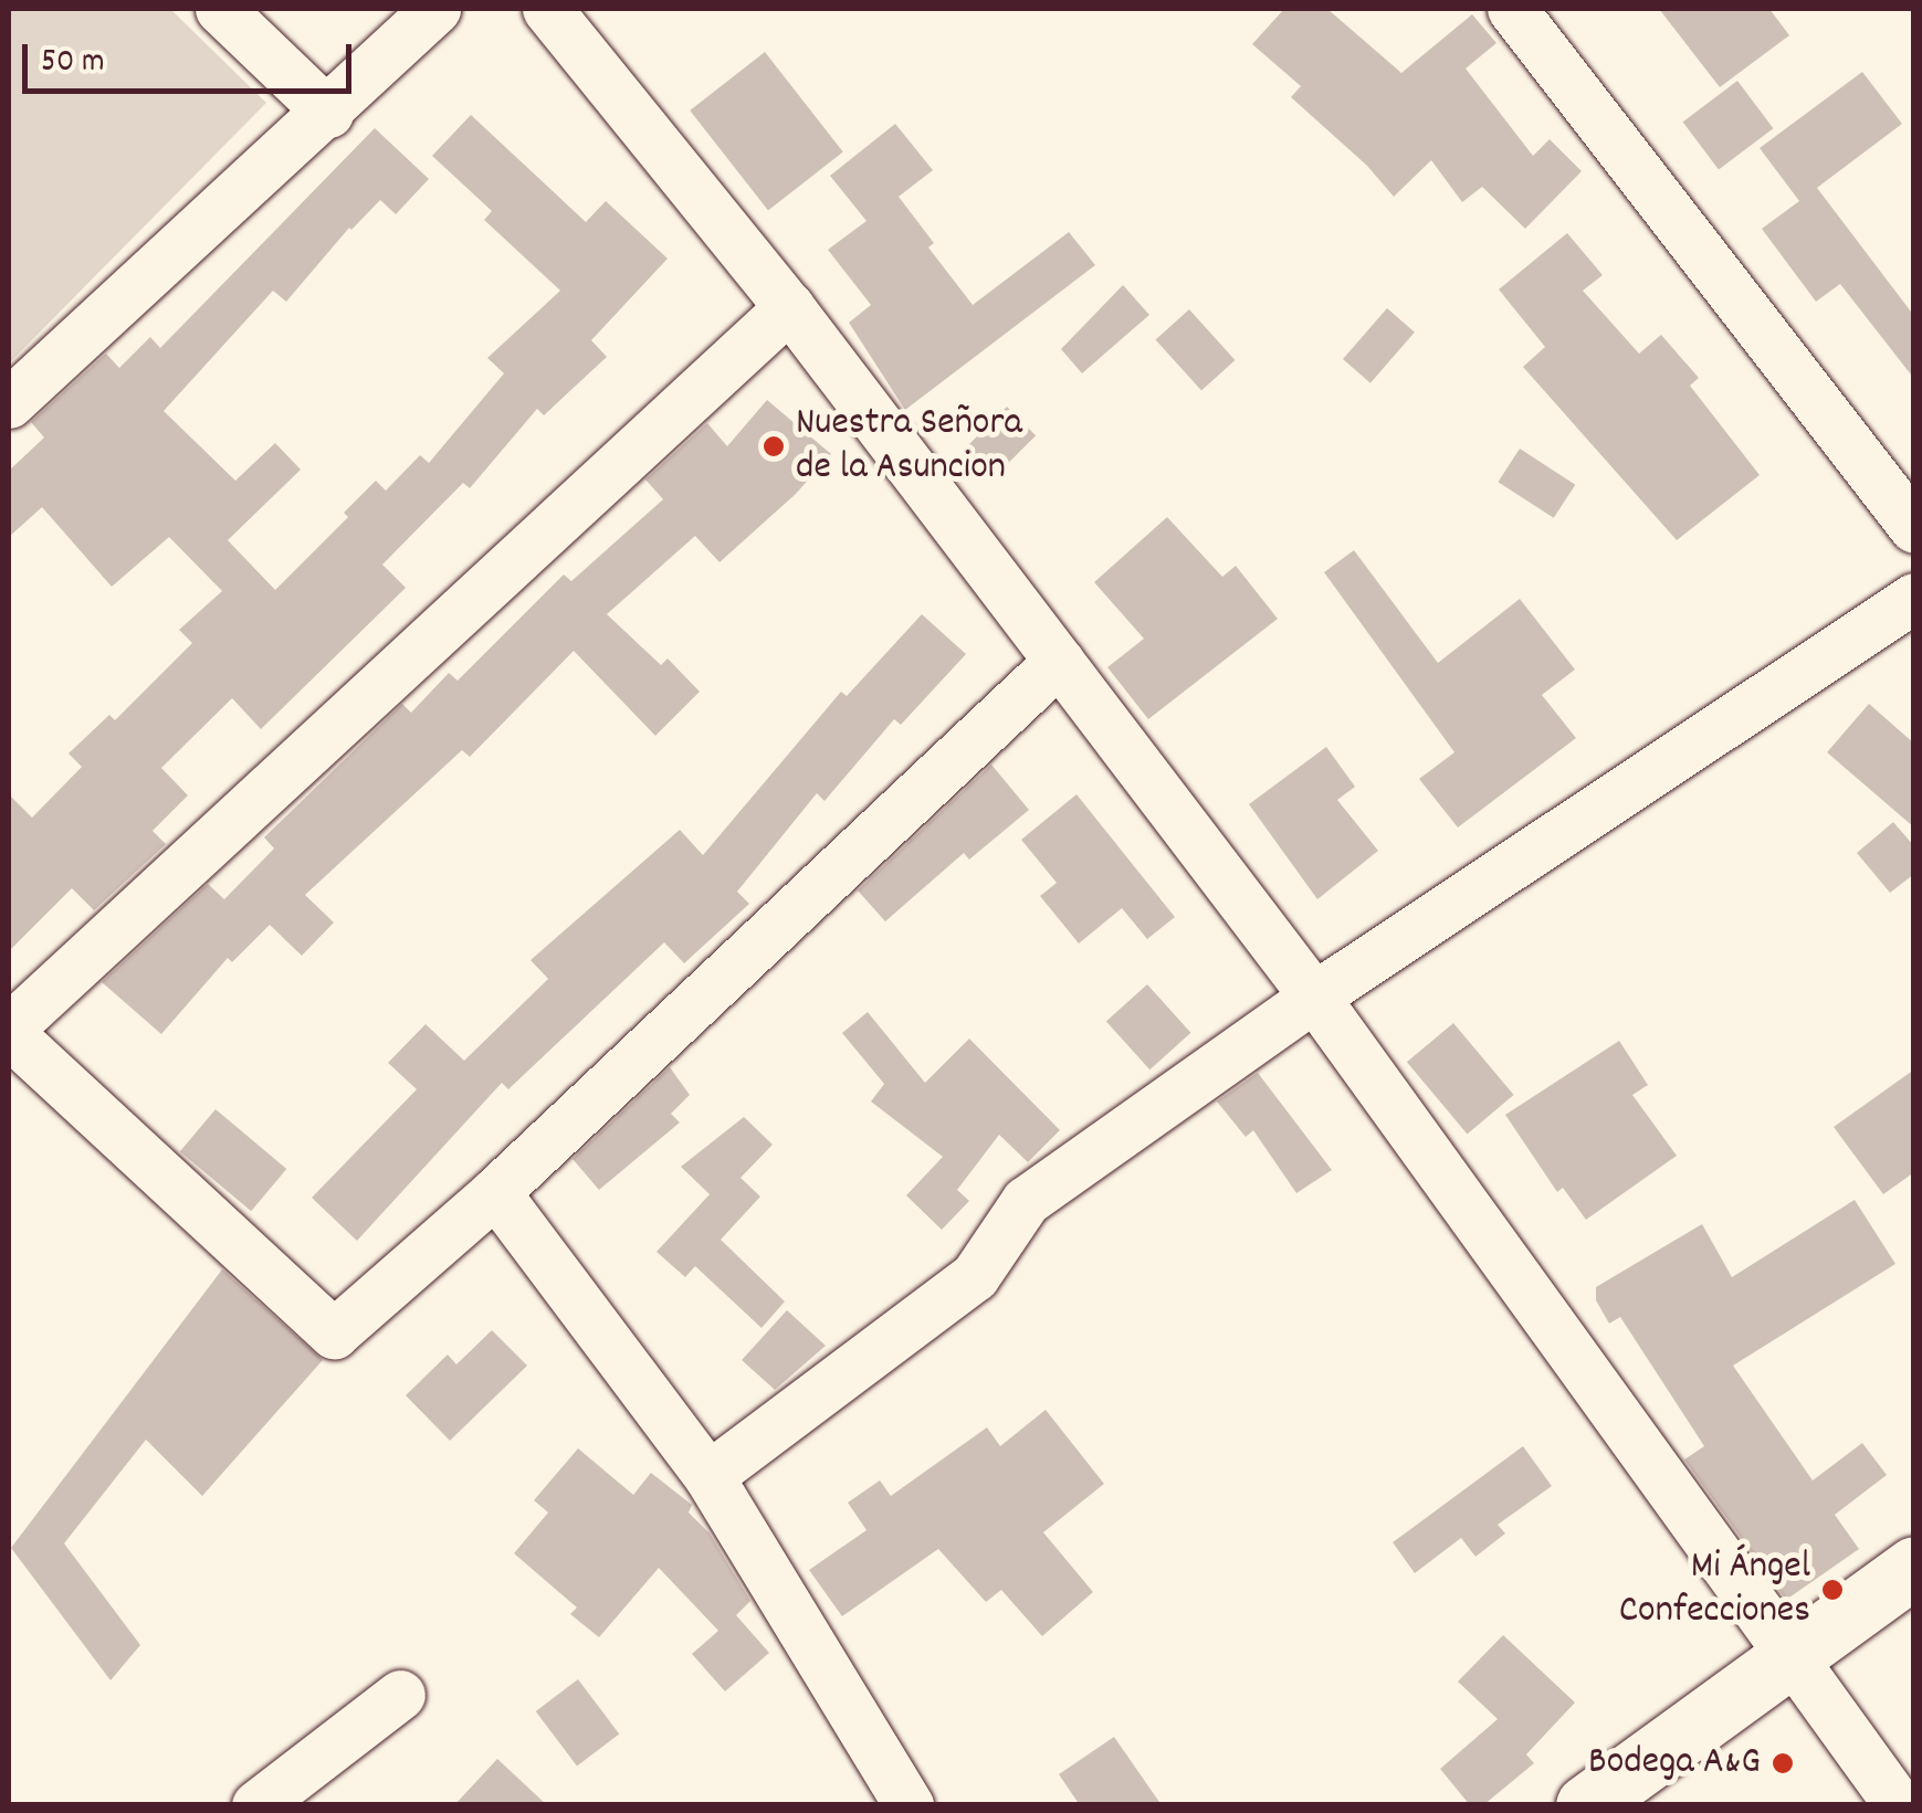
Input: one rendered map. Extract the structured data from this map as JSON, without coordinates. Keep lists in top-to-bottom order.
{
  "places": ["Nuestra Señora de la Asuncion", "Mi Ángel Confecciones", "Bodega A&G"],
  "scale_bar": "50 m"
}
